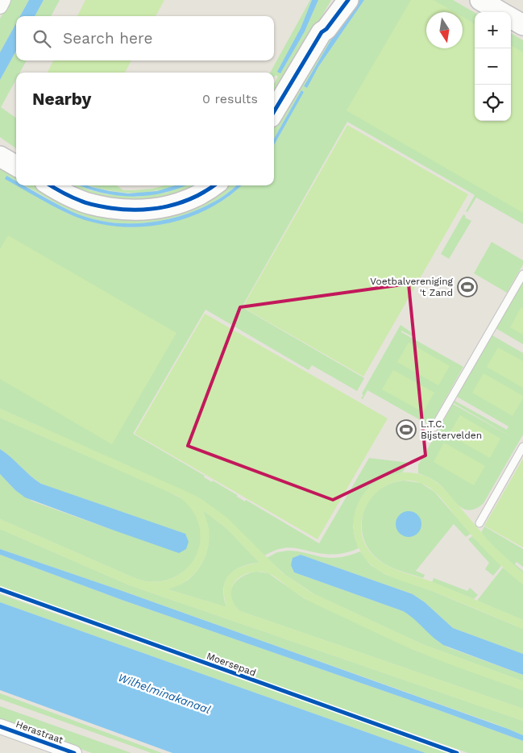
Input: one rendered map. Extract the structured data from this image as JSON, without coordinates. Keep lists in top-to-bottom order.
{
  "streets": {
    "street": ["Herastraat"],
    "cycle path": ["Moersepad"]
  },
  "water": ["Wilhelminakanaal"],
  "places": {
    "sports": ["Voetbalvereniging 't Zand", "L.T.C. Bijstervelden"]
  },
  "north": "bottom",
  "page": {
    "map_buttons": ["+", "−"],
    "search": "Search here",
    "heading": ["Nearby", "0 results"]
  }
}
